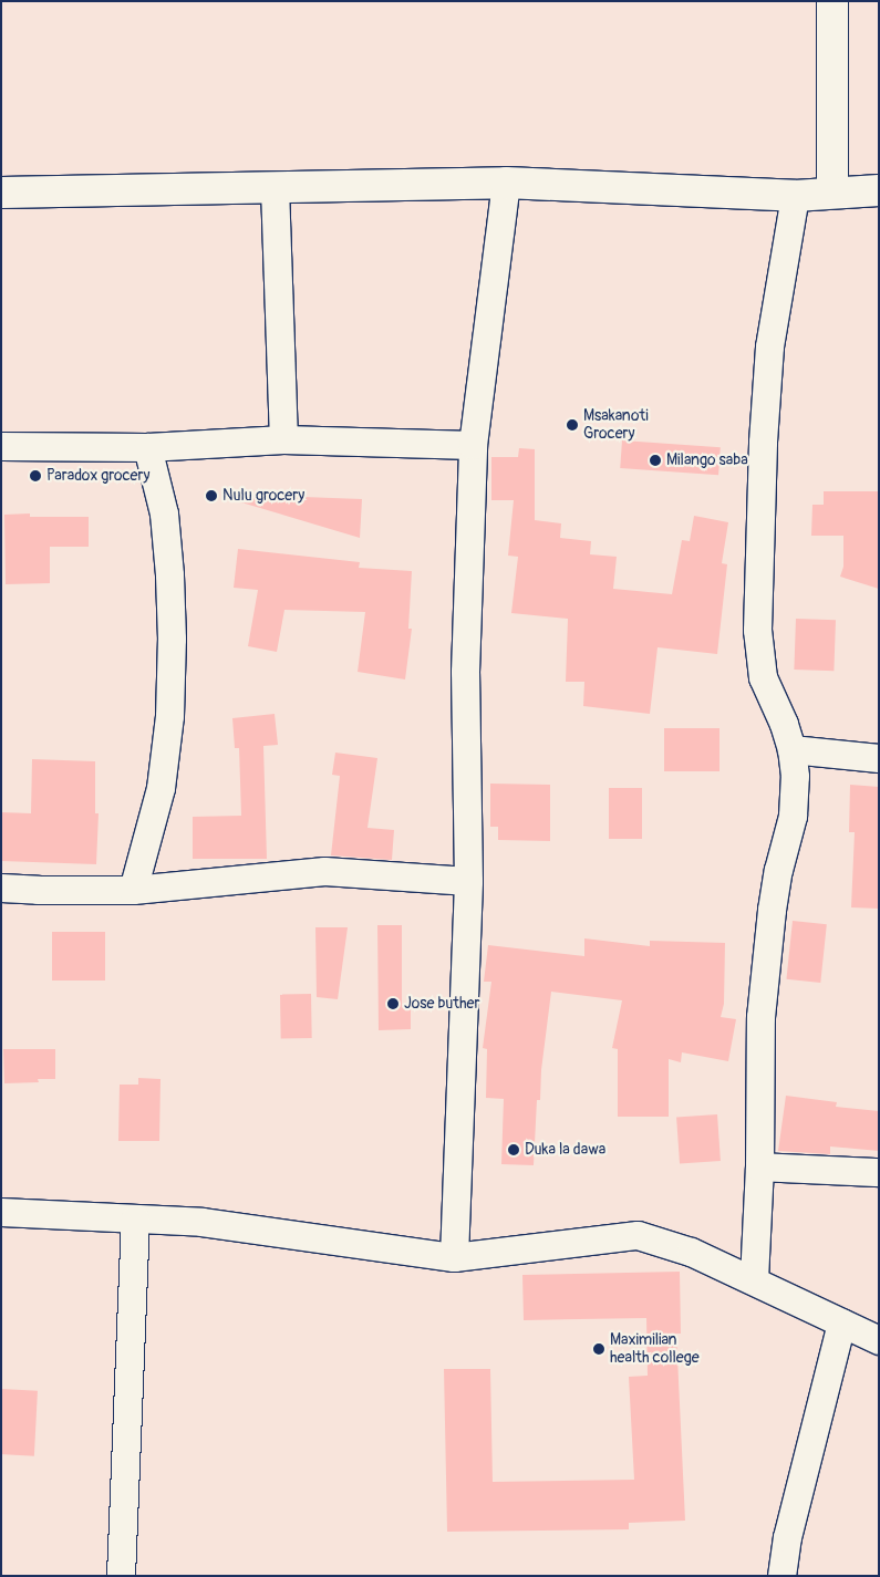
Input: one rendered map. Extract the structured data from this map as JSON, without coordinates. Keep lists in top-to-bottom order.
{
  "places": [
    "Msakanoti Grocery",
    "Milango saba",
    "Paradox grocery",
    "Nulu grocery",
    "Jose buther",
    "Duka la dawa",
    "Maximilian health college"
  ]
}
